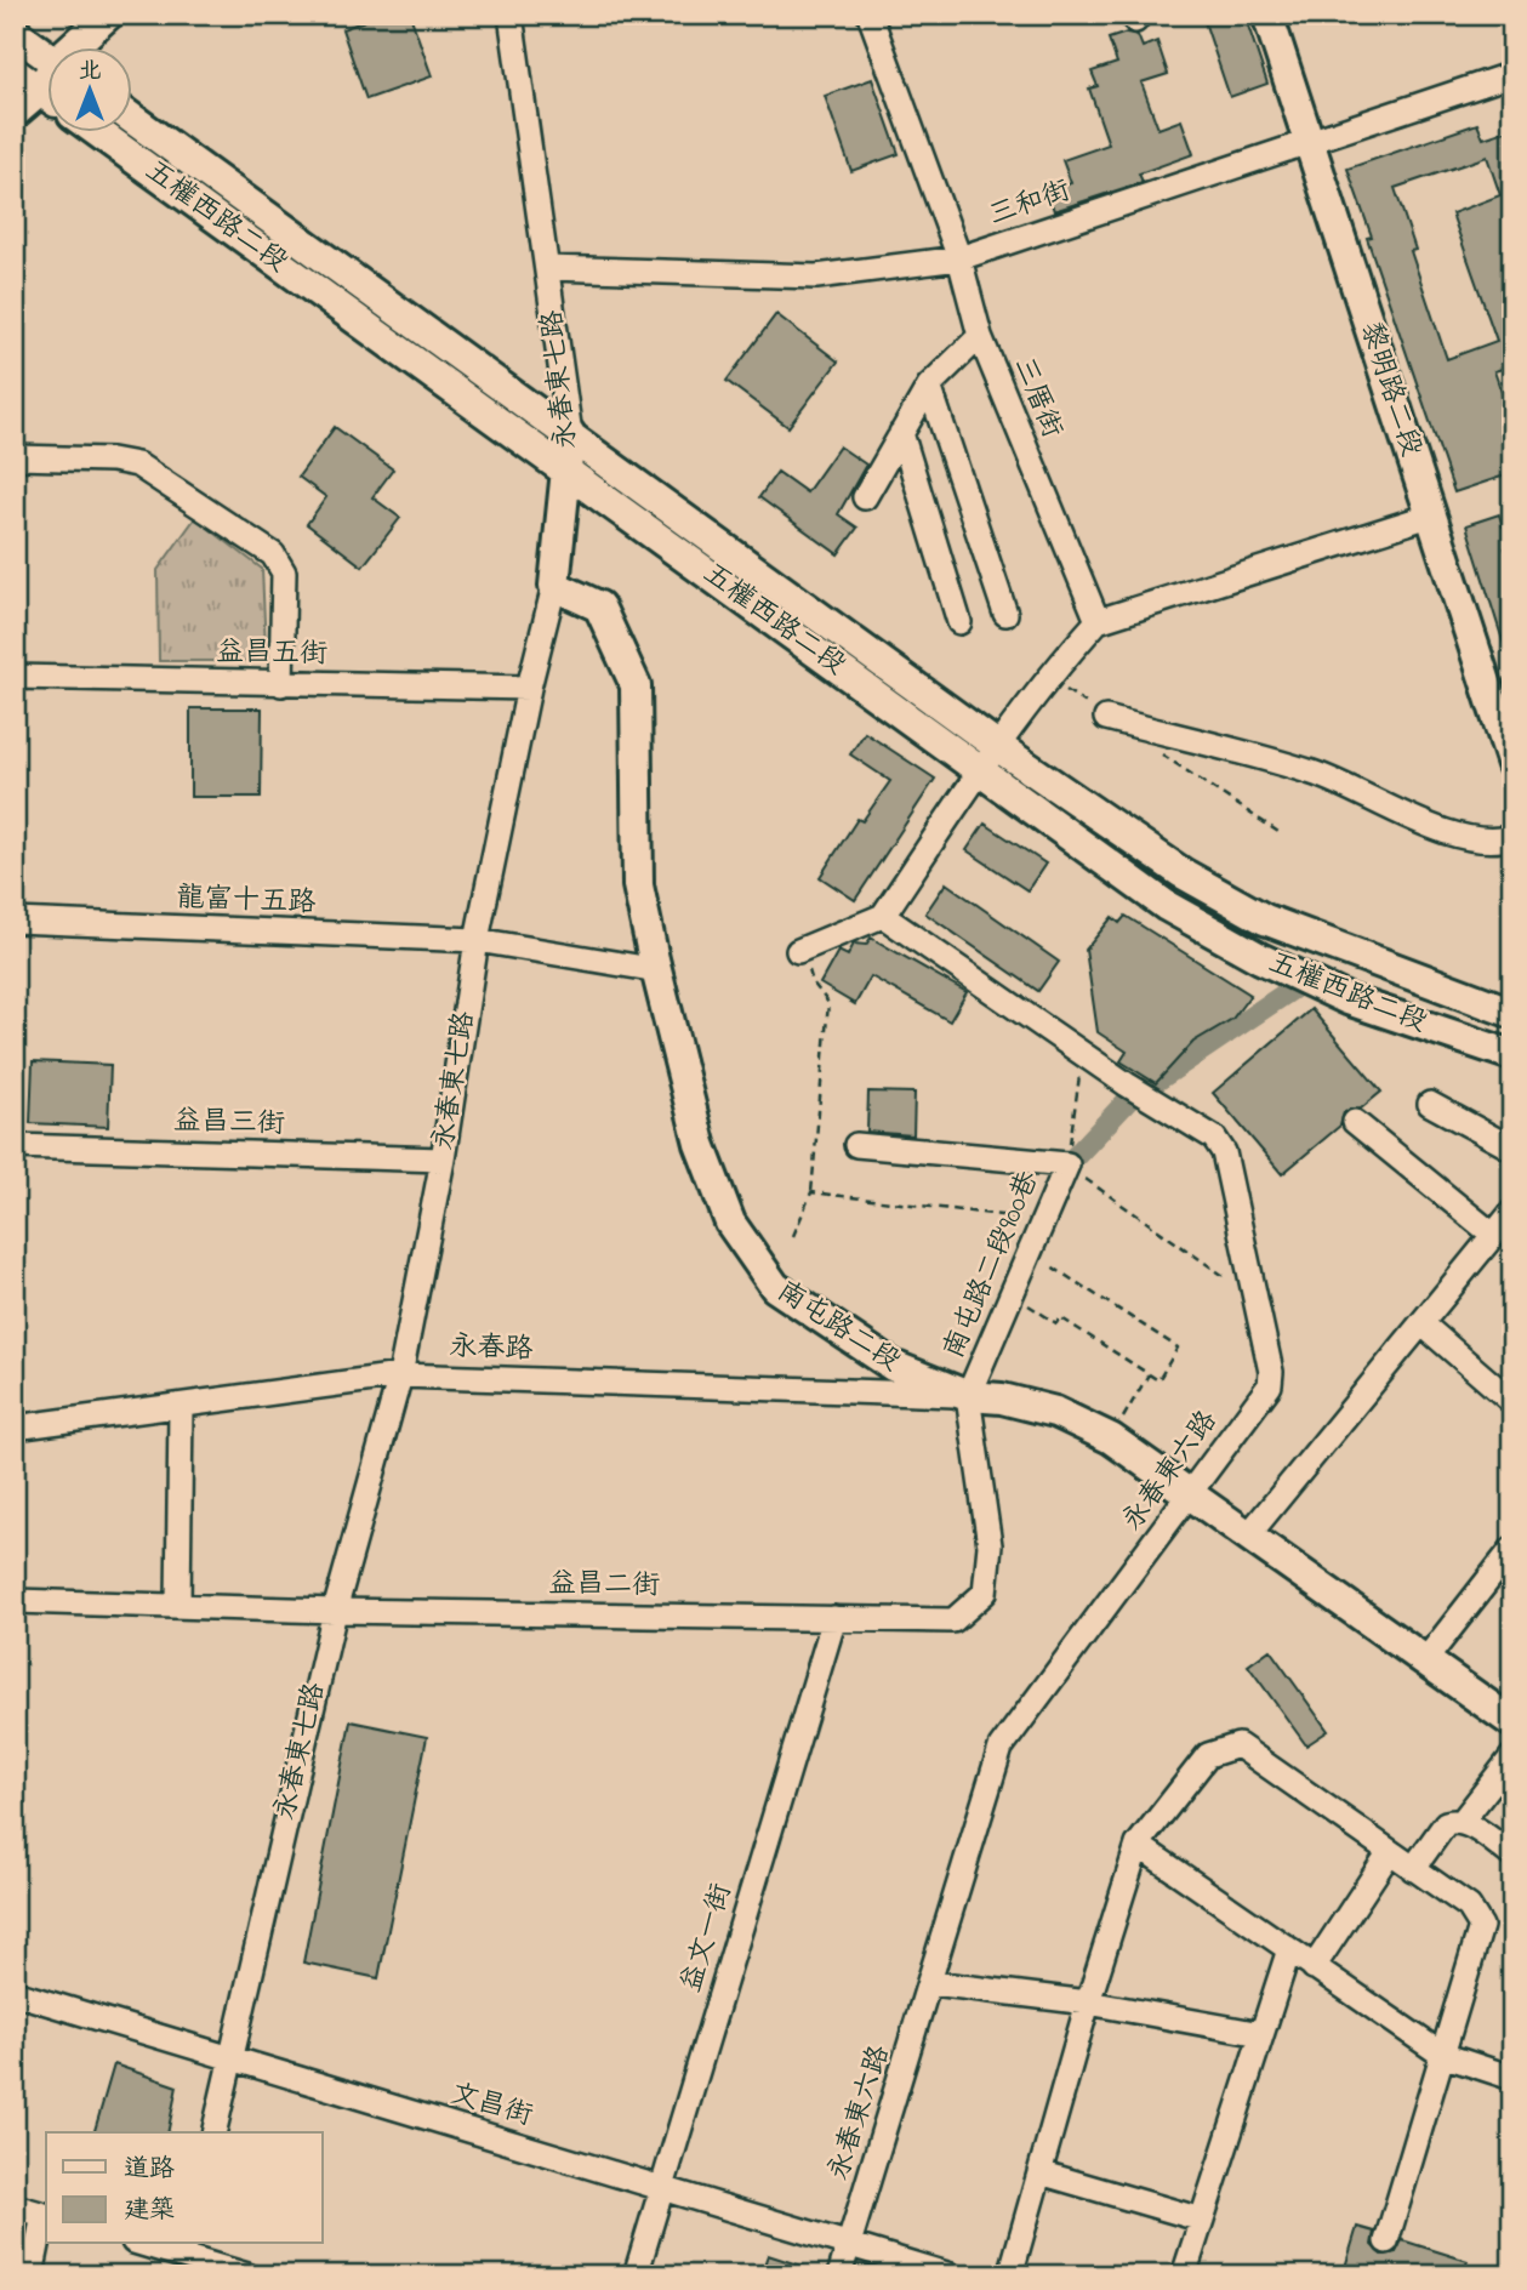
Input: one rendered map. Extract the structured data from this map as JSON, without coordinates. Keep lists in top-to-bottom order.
{
  "streets": {
    "main road": [
      "五權西路二段",
      "永春東七路",
      "黎明路二段",
      "南屯路二段"
    ],
    "street": [
      "三和街",
      "三厝街",
      "益昌五街",
      "龍富十五路",
      "益昌三街",
      "南屯路二段900巷",
      "永春路",
      "永春東六路",
      "益昌二街",
      "益文一街",
      "文昌街"
    ]
  },
  "crossings": [
    ["三和街", "永春東七路"],
    ["三和街", "黎明路二段"],
    ["三和街", "三厝街"],
    ["五權西路二段", "永春東七路"],
    ["永春東七路", "益昌五街"],
    ["永春東七路", "龍富十五路"],
    ["永春東七路", "益昌三街"],
    ["永春東七路", "南屯路二段"],
    ["永春東七路", "永春路"],
    ["永春東七路", "益昌二街"],
    ["永春東七路", "文昌街"],
    ["龍富十五路", "南屯路二段"],
    ["南屯路二段900巷", "南屯路二段"],
    ["南屯路二段900巷", "永春路"],
    ["南屯路二段900巷", "益昌二街"],
    ["南屯路二段", "永春路"],
    ["南屯路二段", "永春東六路"],
    ["南屯路二段", "益昌二街"],
    ["永春路", "益昌二街"],
    ["永春東六路", "文昌街"],
    ["益昌二街", "益文一街"],
    ["益文一街", "文昌街"]
  ],
  "legend": ["道路", "建築"],
  "north": "top"
}
